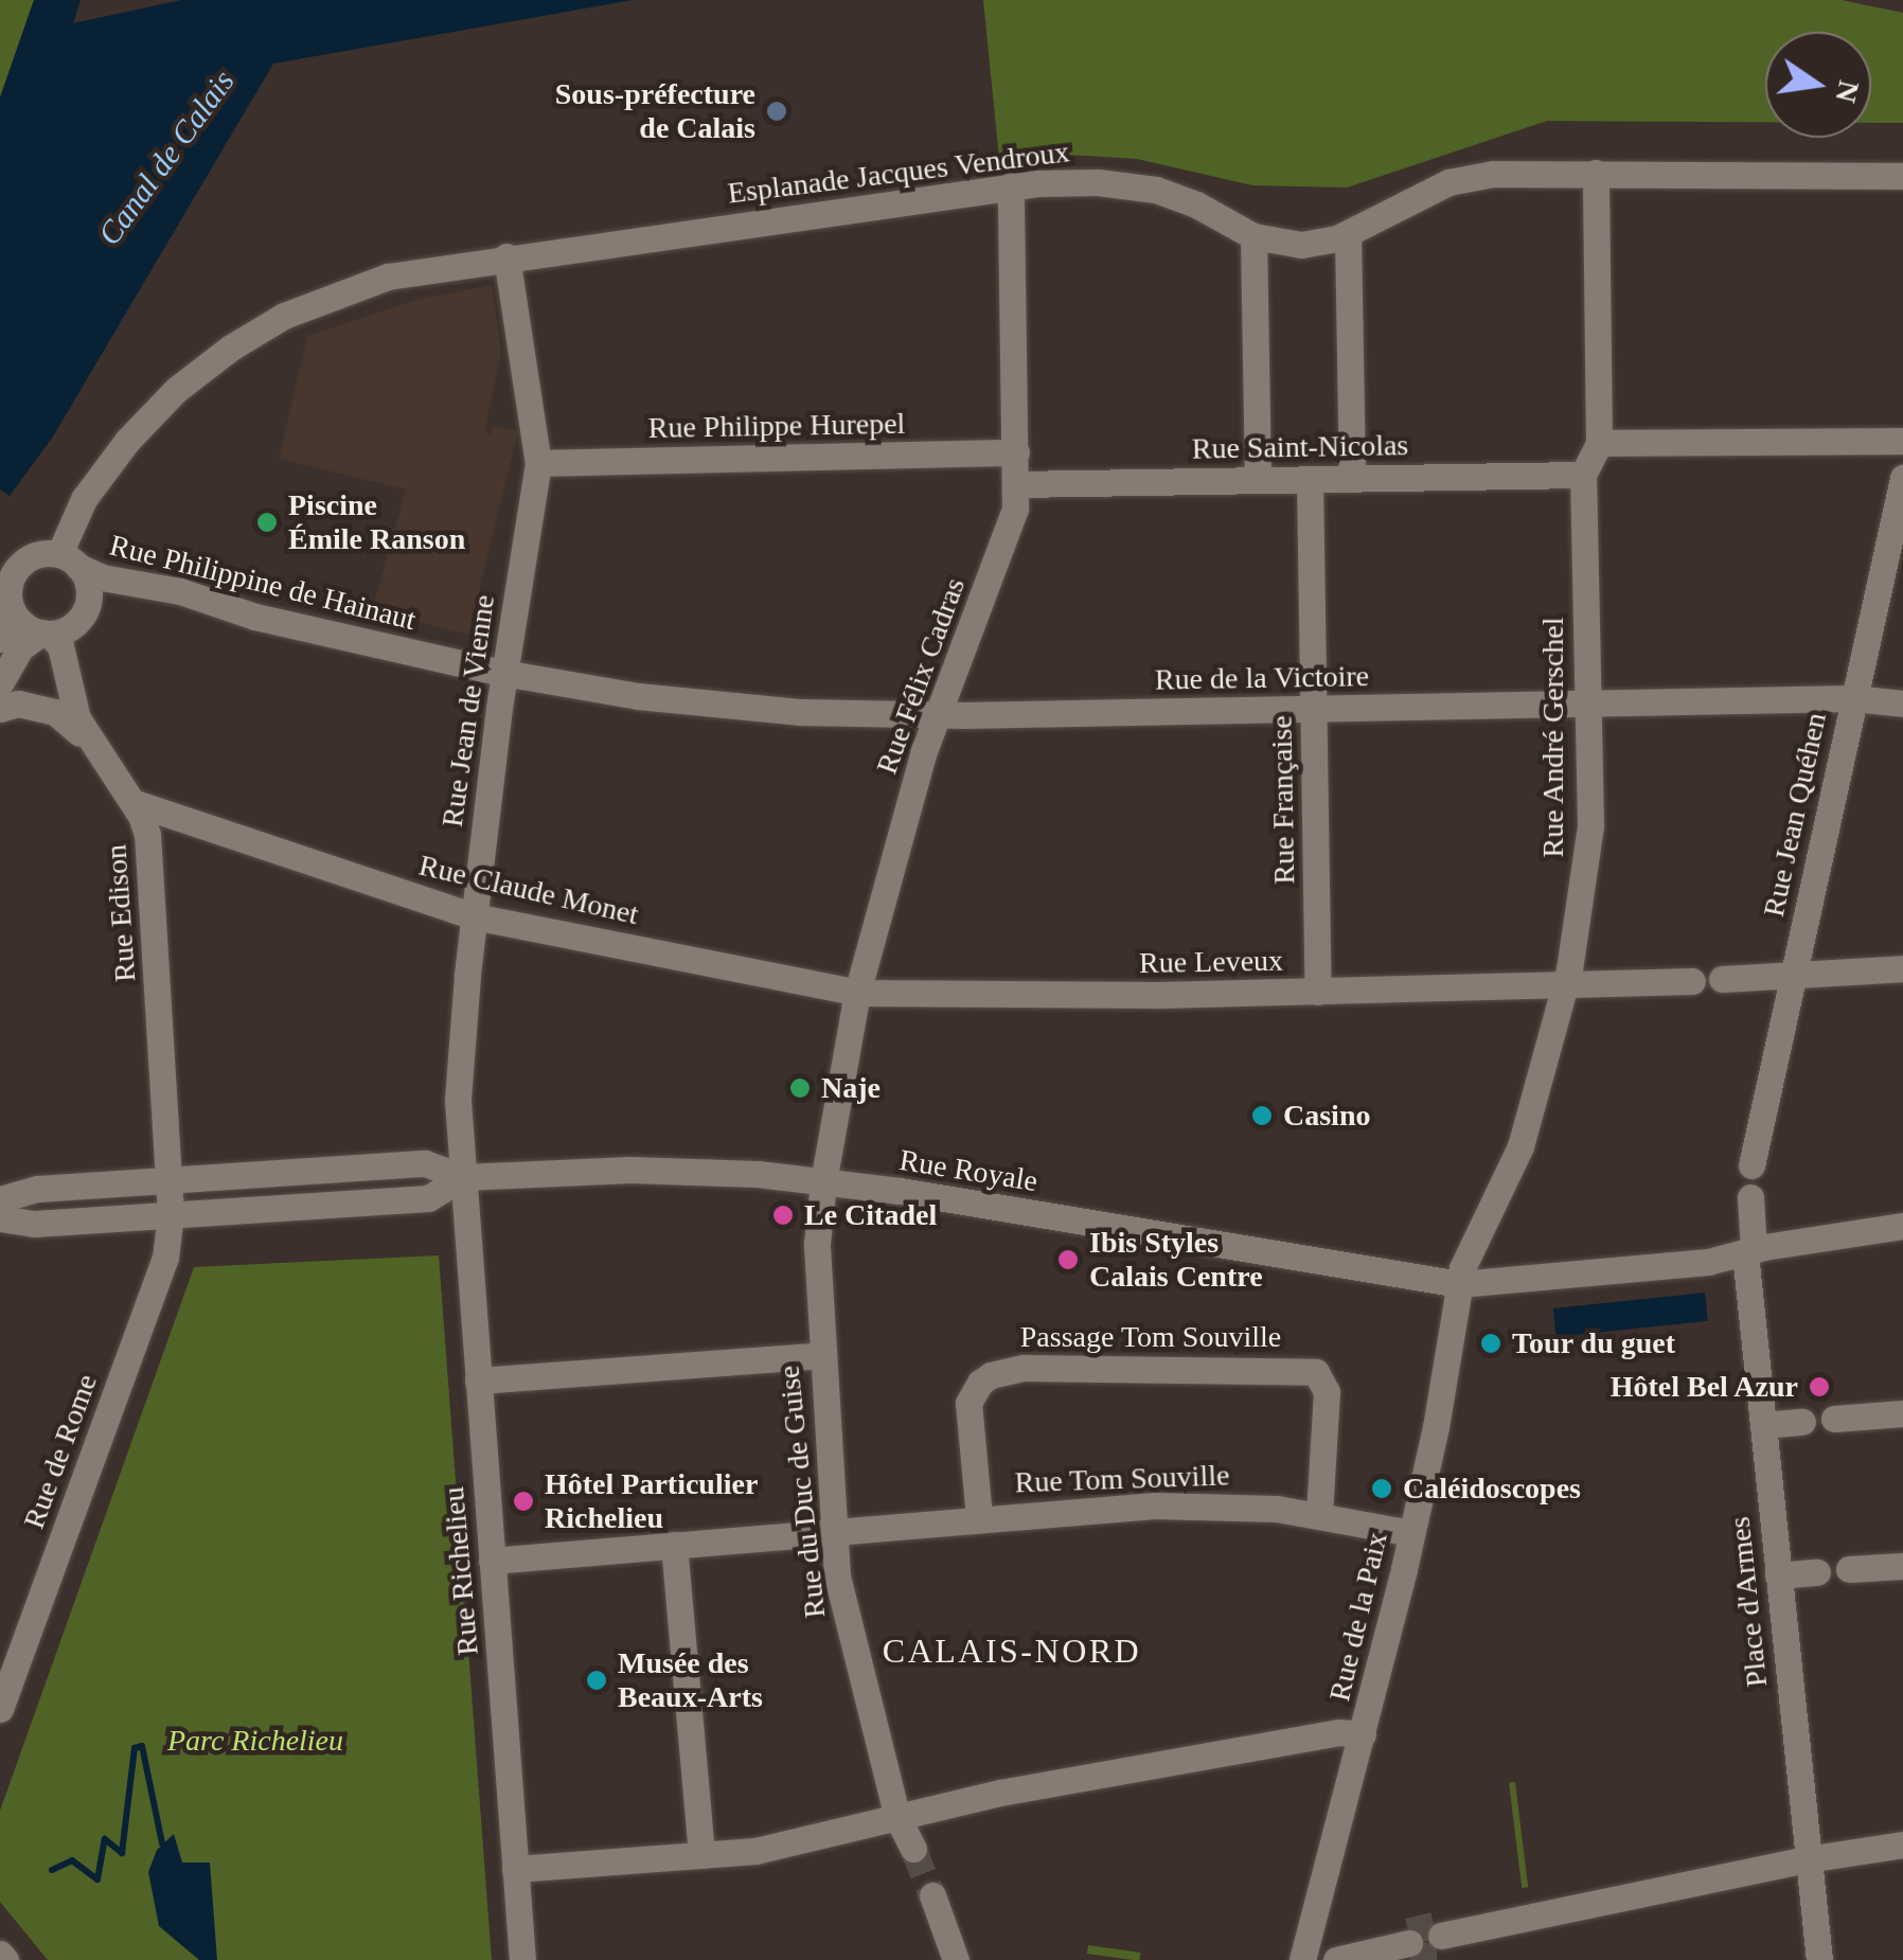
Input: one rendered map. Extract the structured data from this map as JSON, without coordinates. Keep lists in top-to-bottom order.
{
  "streets": {
    "street": [
      "Esplanade Jacques Vendroux",
      "Rue Philippe Hurepel",
      "Rue Saint-Nicolas",
      "Rue Philippine de Hainaut",
      "Rue Félix Cadras",
      "Rue de la Victoire",
      "Rue Jean de Vienne",
      "Rue André Gerschel",
      "Rue Française",
      "Rue Jean Quéhen",
      "Rue Claude Monet",
      "Rue Edison",
      "Rue Leveux",
      "Rue Royale",
      "Passage Tom Souville",
      "Rue de Rome",
      "Rue Tom Souville",
      "Rue du Duc de Guise",
      "Rue Richelieu",
      "Place d'Armes",
      "Rue de la Paix"
    ]
  },
  "crossings": [
    ["Esplanade Jacques Vendroux", "Rue Philippine de Hainaut"],
    ["Esplanade Jacques Vendroux", "Rue Félix Cadras"],
    ["Esplanade Jacques Vendroux", "Rue Jean de Vienne"],
    ["Esplanade Jacques Vendroux", "Rue André Gerschel"],
    ["Esplanade Jacques Vendroux", "Rue Edison"],
    ["Rue Philippe Hurepel", "Rue Félix Cadras"],
    ["Rue Philippe Hurepel", "Rue Jean de Vienne"],
    ["Rue Saint-Nicolas", "Rue Félix Cadras"],
    ["Rue Saint-Nicolas", "Rue André Gerschel"],
    ["Rue Saint-Nicolas", "Rue Française"],
    ["Rue Philippine de Hainaut", "Rue Félix Cadras"],
    ["Rue Philippine de Hainaut", "Rue de la Victoire"],
    ["Rue Philippine de Hainaut", "Rue Jean de Vienne"],
    ["Rue Philippine de Hainaut", "Rue Edison"],
    ["Rue Félix Cadras", "Rue de la Victoire"],
    ["Rue Félix Cadras", "Rue Claude Monet"],
    ["Rue Félix Cadras", "Rue Leveux"],
    ["Rue Félix Cadras", "Rue Royale"],
    ["Rue Félix Cadras", "Rue du Duc de Guise"],
    ["Rue de la Victoire", "Rue André Gerschel"],
    ["Rue de la Victoire", "Rue Française"],
    ["Rue de la Victoire", "Rue Jean Quéhen"],
    ["Rue Jean de Vienne", "Rue Claude Monet"],
    ["Rue Jean de Vienne", "Rue Royale"],
    ["Rue Jean de Vienne", "Rue Richelieu"],
    ["Rue André Gerschel", "Rue Leveux"],
    ["Rue André Gerschel", "Rue Royale"],
    ["Rue André Gerschel", "Rue de la Paix"],
    ["Rue Française", "Rue Leveux"],
    ["Rue Claude Monet", "Rue Edison"],
    ["Rue Claude Monet", "Rue Leveux"],
    ["Rue Edison", "Rue de Rome"],
    ["Rue Royale", "Rue du Duc de Guise"],
    ["Rue Royale", "Rue Richelieu"],
    ["Rue Royale", "Rue de la Paix"],
    ["Passage Tom Souville", "Rue Tom Souville"],
    ["Rue Tom Souville", "Rue du Duc de Guise"],
    ["Rue Tom Souville", "Rue Richelieu"],
    ["Rue Tom Souville", "Rue de la Paix"]
  ],
  "districts": ["CALAIS-NORD"],
  "water": ["Canal de Calais"],
  "parks": ["Parc Richelieu"],
  "places": [
    "Sous-préfecture de Calais",
    "Piscine Émile Ranson",
    "Naje",
    "Casino",
    "Le Citadel",
    "Ibis Styles Calais Centre",
    "Tour du guet",
    "Hôtel Bel Azur",
    "Caléidoscopes",
    "Hôtel Particulier Richelieu",
    "Musée des Beaux-Arts"
  ],
  "north": "right"
}
